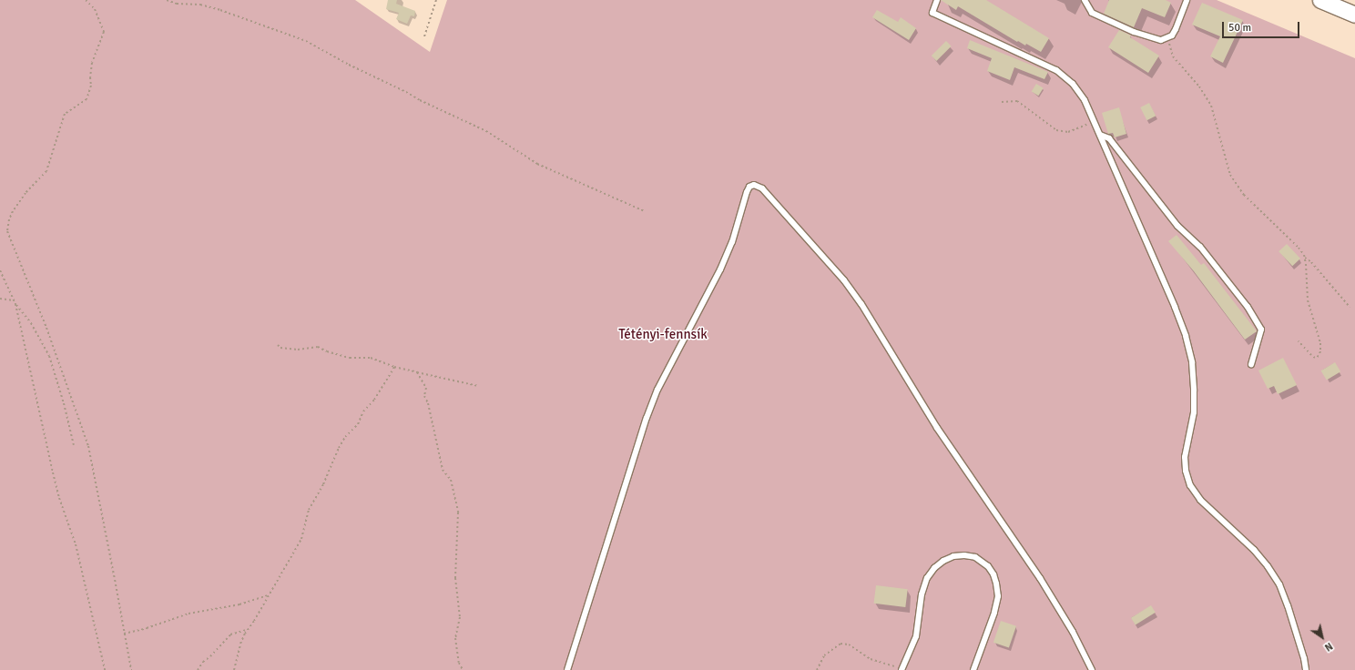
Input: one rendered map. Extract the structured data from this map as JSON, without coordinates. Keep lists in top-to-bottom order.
{
  "parks": ["Tétényi-fennsík"],
  "scale_bar": "50 m",
  "north": "bottom right"
}
